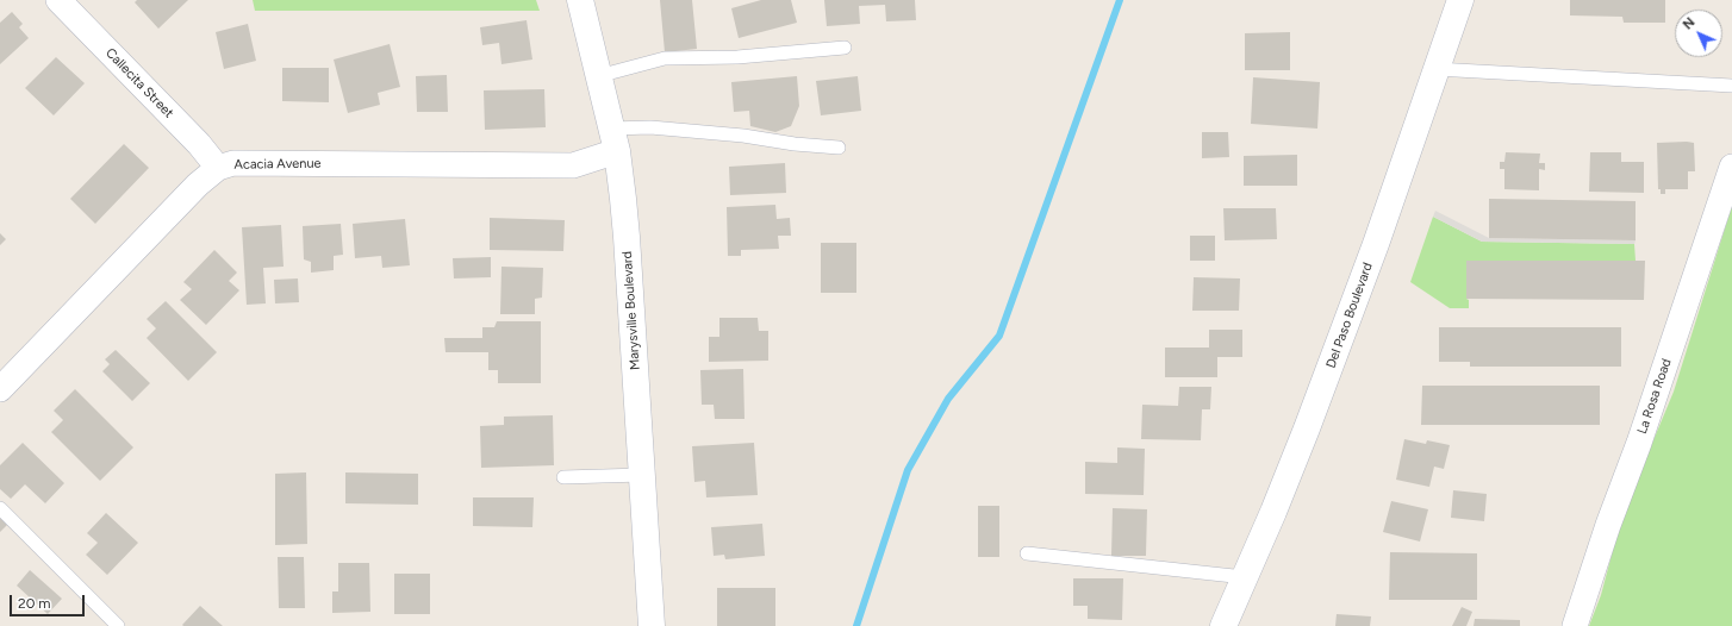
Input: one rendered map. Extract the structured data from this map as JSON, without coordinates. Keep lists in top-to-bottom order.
{
  "streets": {
    "main road": ["Marysville Boulevard", "Del Paso Boulevard"],
    "street": ["Callecita Street", "Acacia Avenue", "La Rosa Road"]
  },
  "crossings": [
    ["Callecita Street", "Acacia Avenue"],
    ["Acacia Avenue", "Marysville Boulevard"]
  ],
  "scale_bar": "20 m",
  "north": "top left"
}
